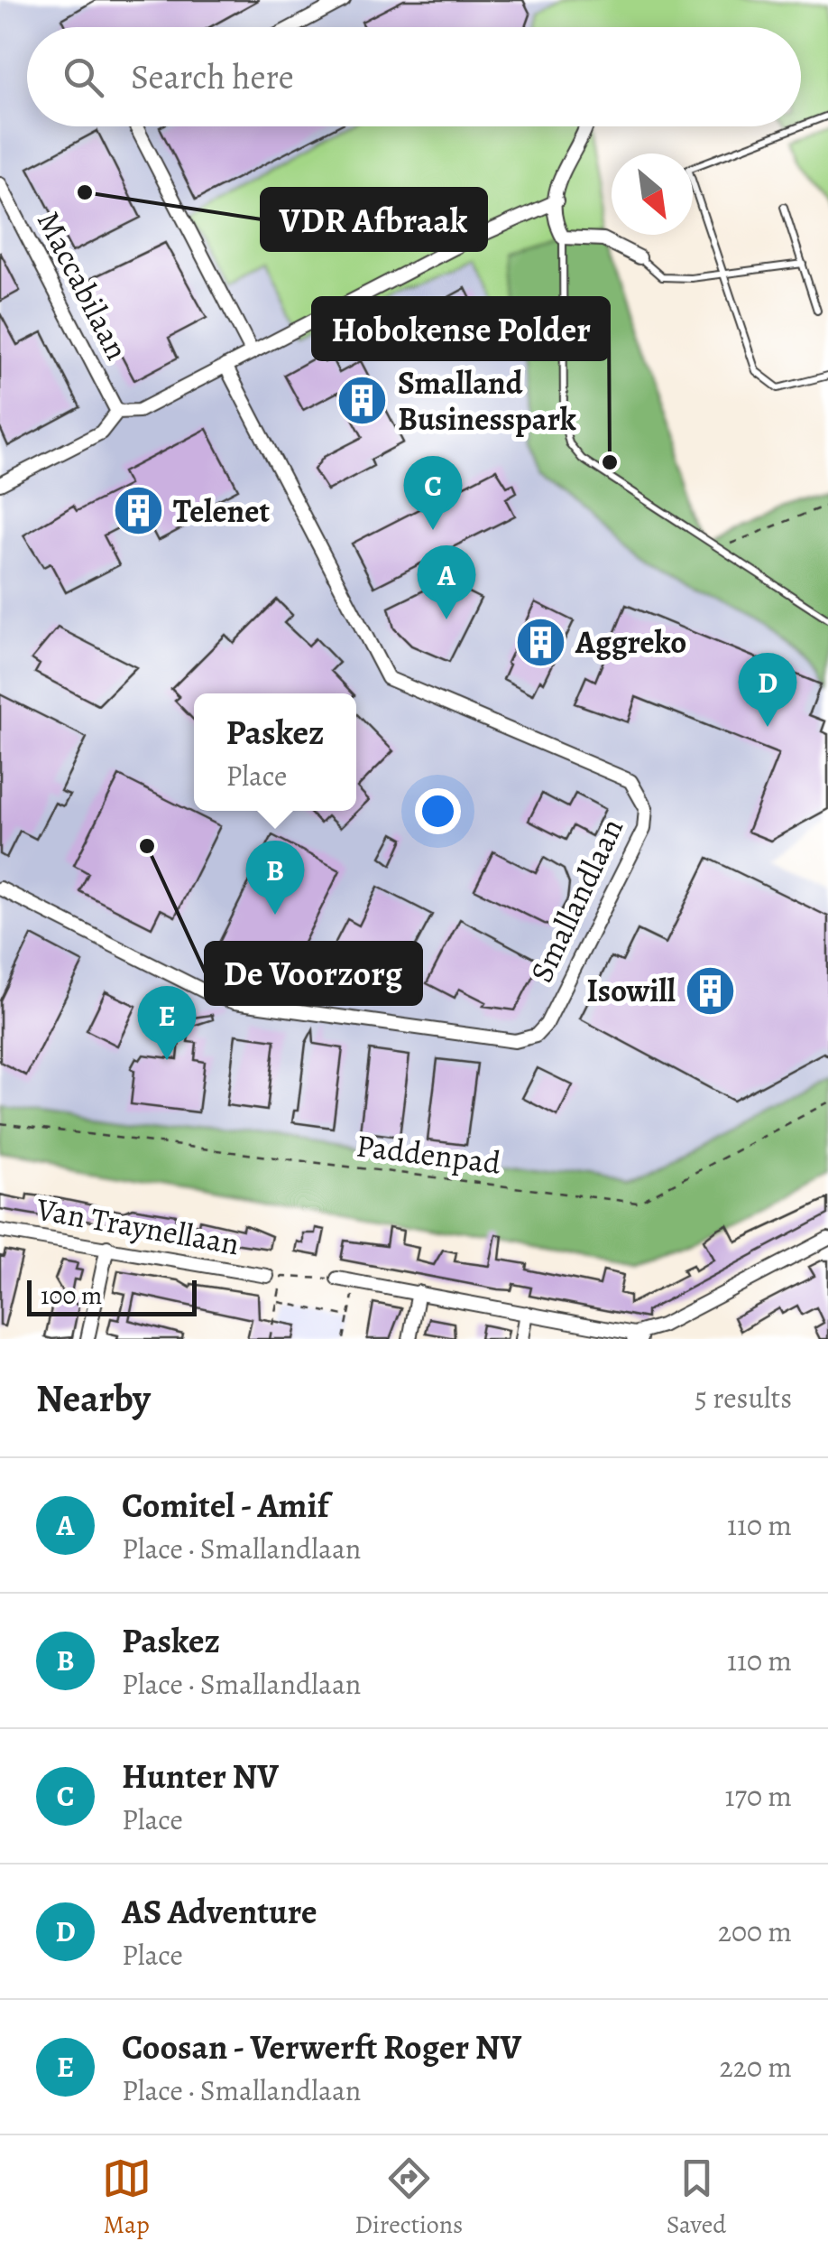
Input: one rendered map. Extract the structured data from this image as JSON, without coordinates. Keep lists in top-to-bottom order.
{
  "streets": {
    "street": ["Maccabilaan", "Smallandlaan", "Van Traynellaan"],
    "path": ["Paddenpad"]
  },
  "places": {
    "other": ["VDR Afbraak", "Hobokense Polder", "De Voorzorg"],
    "building": [
      "Smalland Businesspark",
      "Telenet",
      "Aggreko",
      "Isowill"
    ]
  },
  "scale_bar": "100 m",
  "north": "bottom right",
  "page": {
    "search": "Search here",
    "pins": [
      "C",
      "A",
      "D",
      "B",
      "E"
    ],
    "popup": ["Paskez", "Place"],
    "scale": "100 m",
    "heading": ["Nearby", "5 results"],
    "list": [
      {
        "mark": "A",
        "name": "Comitel - Amif",
        "note": "Place · Smallandlaan",
        "value": "110 m"
      },
      {
        "mark": "B",
        "name": "Paskez",
        "note": "Place · Smallandlaan",
        "value": "110 m"
      },
      {
        "mark": "C",
        "name": "Hunter NV",
        "note": "Place",
        "value": "170 m"
      },
      {
        "mark": "D",
        "name": "AS Adventure",
        "note": "Place",
        "value": "200 m"
      },
      {
        "mark": "E",
        "name": "Coosan - Verwerft Roger NV",
        "note": "Place · Smallandlaan",
        "value": "220 m"
      }
    ],
    "nav": ["Map", "Directions", "Saved"]
  }
}
